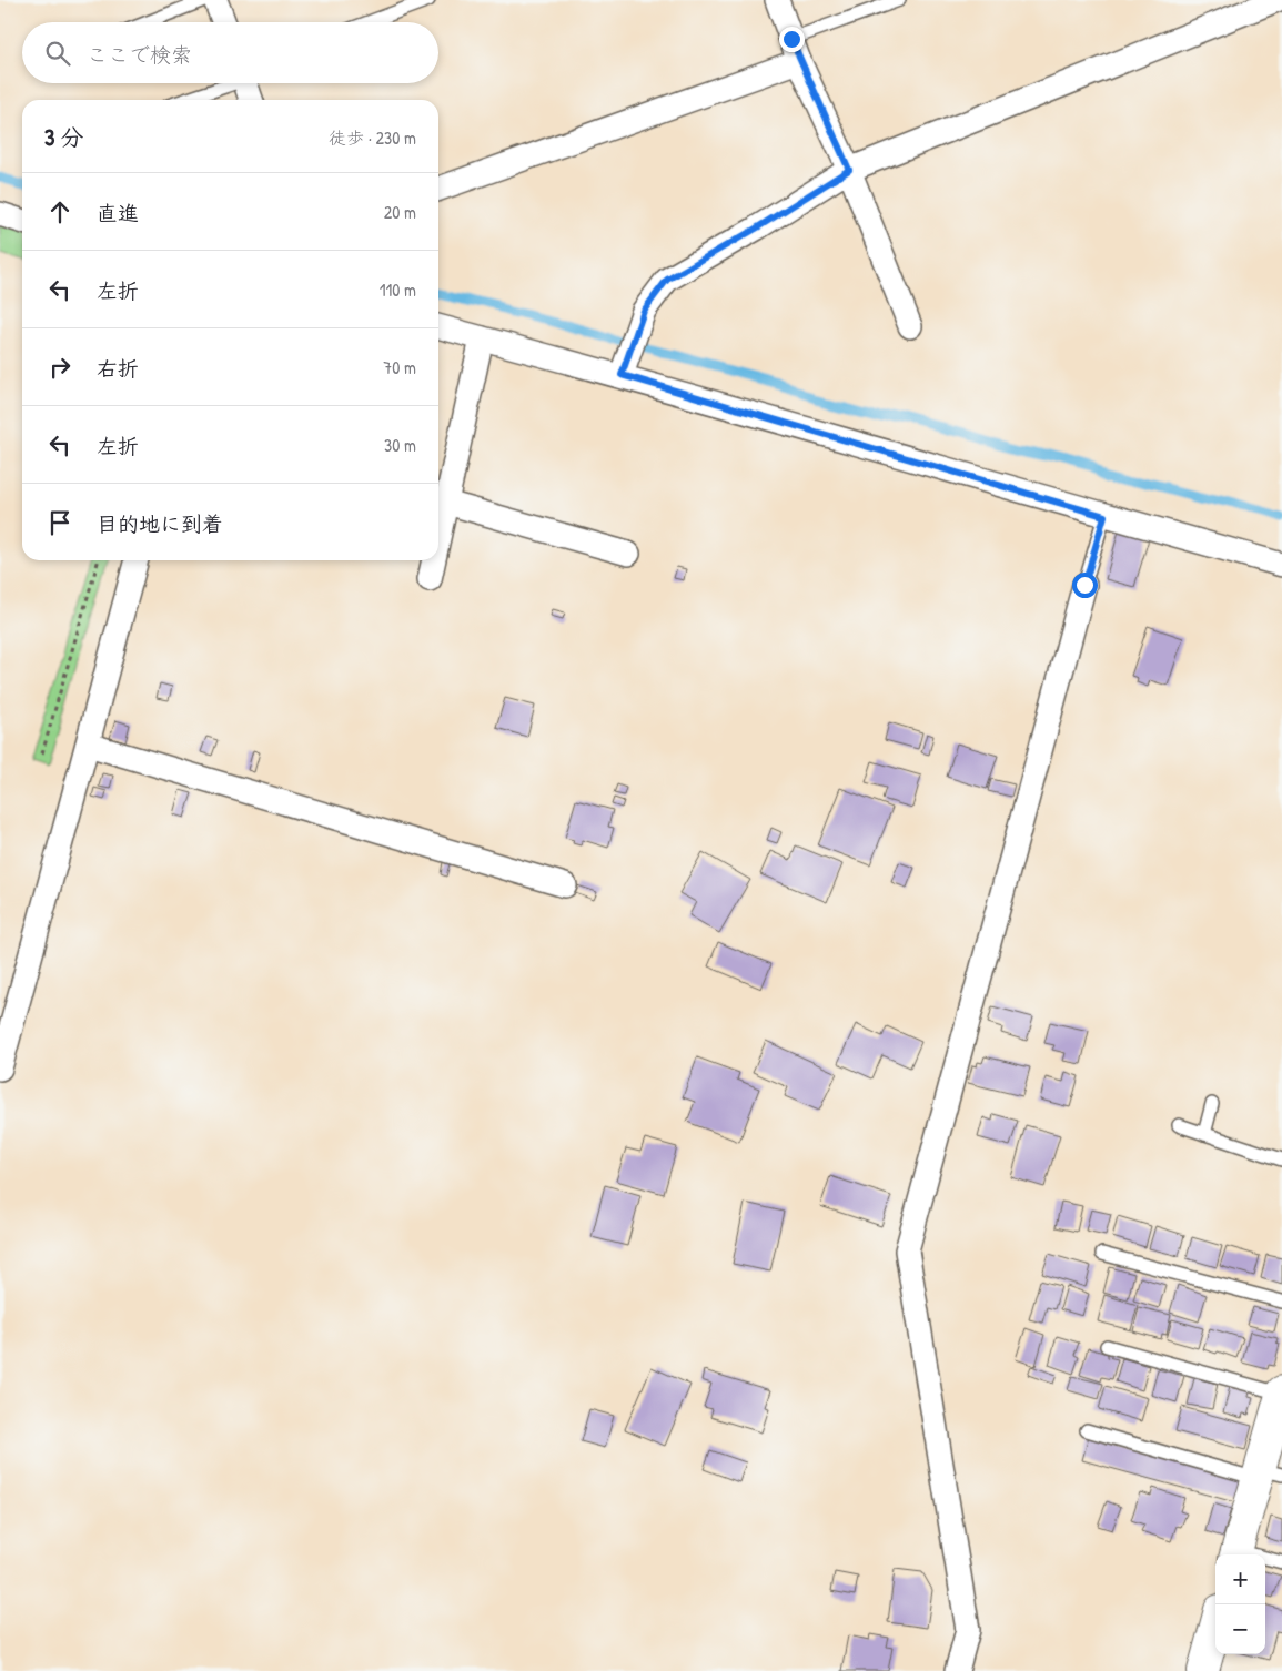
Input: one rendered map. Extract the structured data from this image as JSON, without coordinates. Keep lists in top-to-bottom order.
{
  "page": {
    "search": "ここで検索",
    "heading": ["3 分", "徒歩 · 230 m"],
    "list": [
      ["直進", "20 m"],
      ["左折", "110 m"],
      ["右折", "70 m"],
      ["左折", "30 m"],
      "目的地に到着"
    ],
    "map_buttons": ["+", "−"]
  }
}
